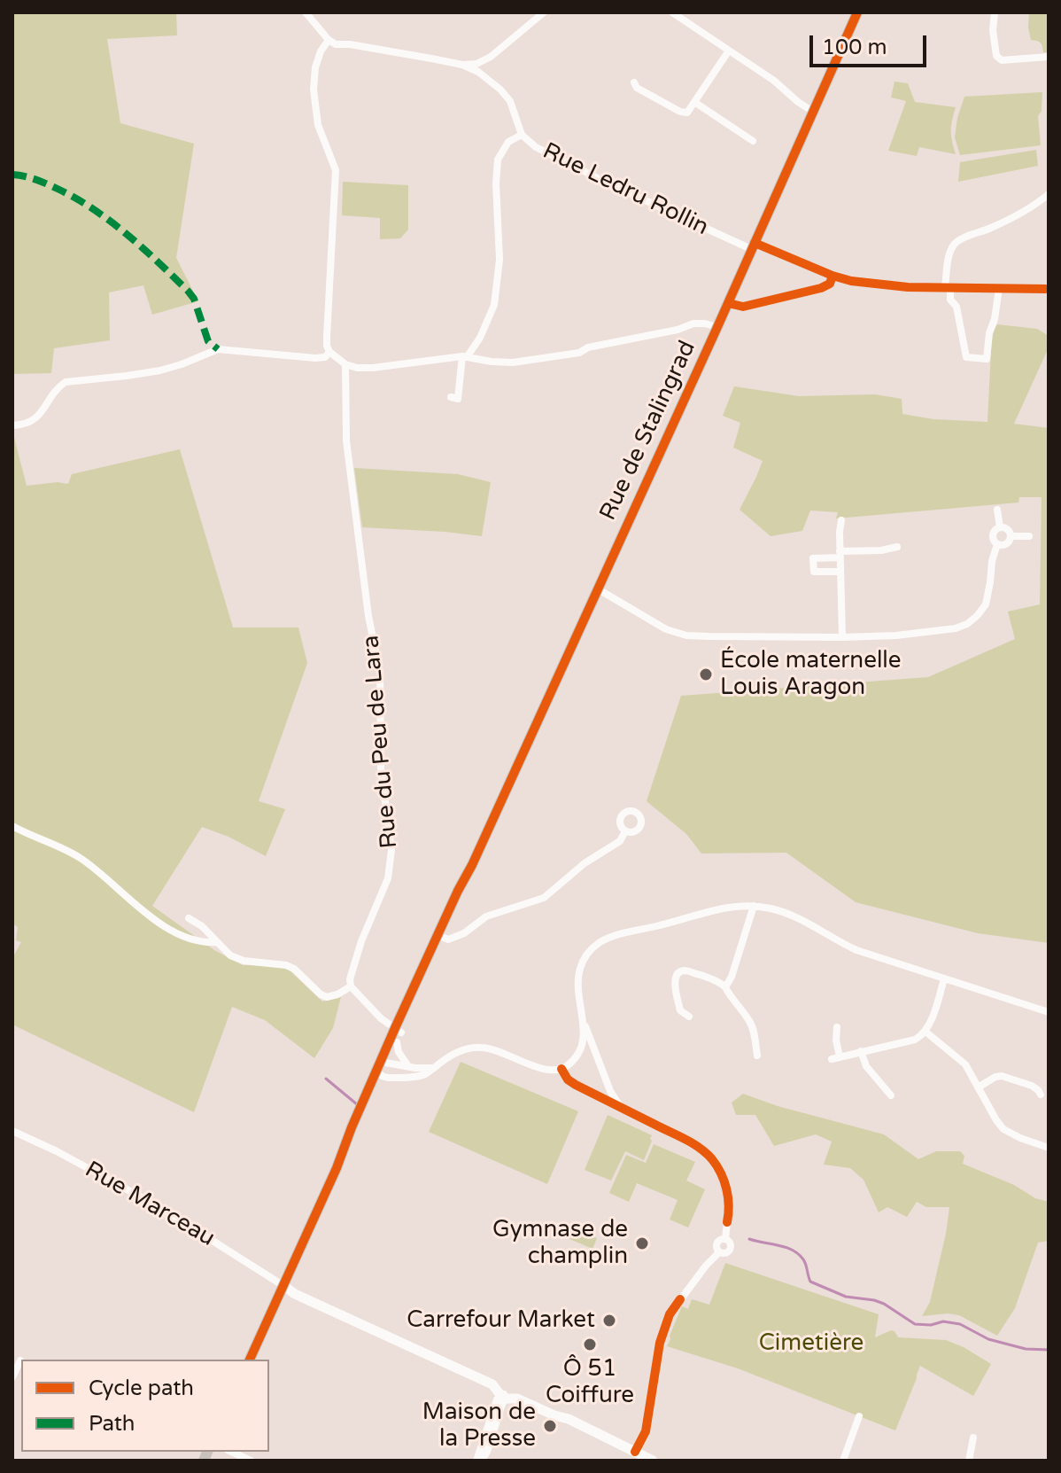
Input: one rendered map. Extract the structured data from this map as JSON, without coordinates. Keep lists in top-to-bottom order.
{
  "streets": {
    "main road": ["Rue de Stalingrad"],
    "street": ["Rue Ledru Rollin", "Rue du Peu de Lara", "Rue Marceau"]
  },
  "crossings": [
    ["Rue Ledru Rollin", "Rue de Stalingrad"],
    ["Rue de Stalingrad", "Rue Marceau"]
  ],
  "parks": ["Cimetière"],
  "places": [
    "École maternelle Louis Aragon",
    "Gymnase de champlin",
    "Carrefour Market",
    "Ô 51 Coiffure",
    "Maison de la Presse"
  ],
  "legend": ["Cycle path", "Path"],
  "scale_bar": "100 m"
}
